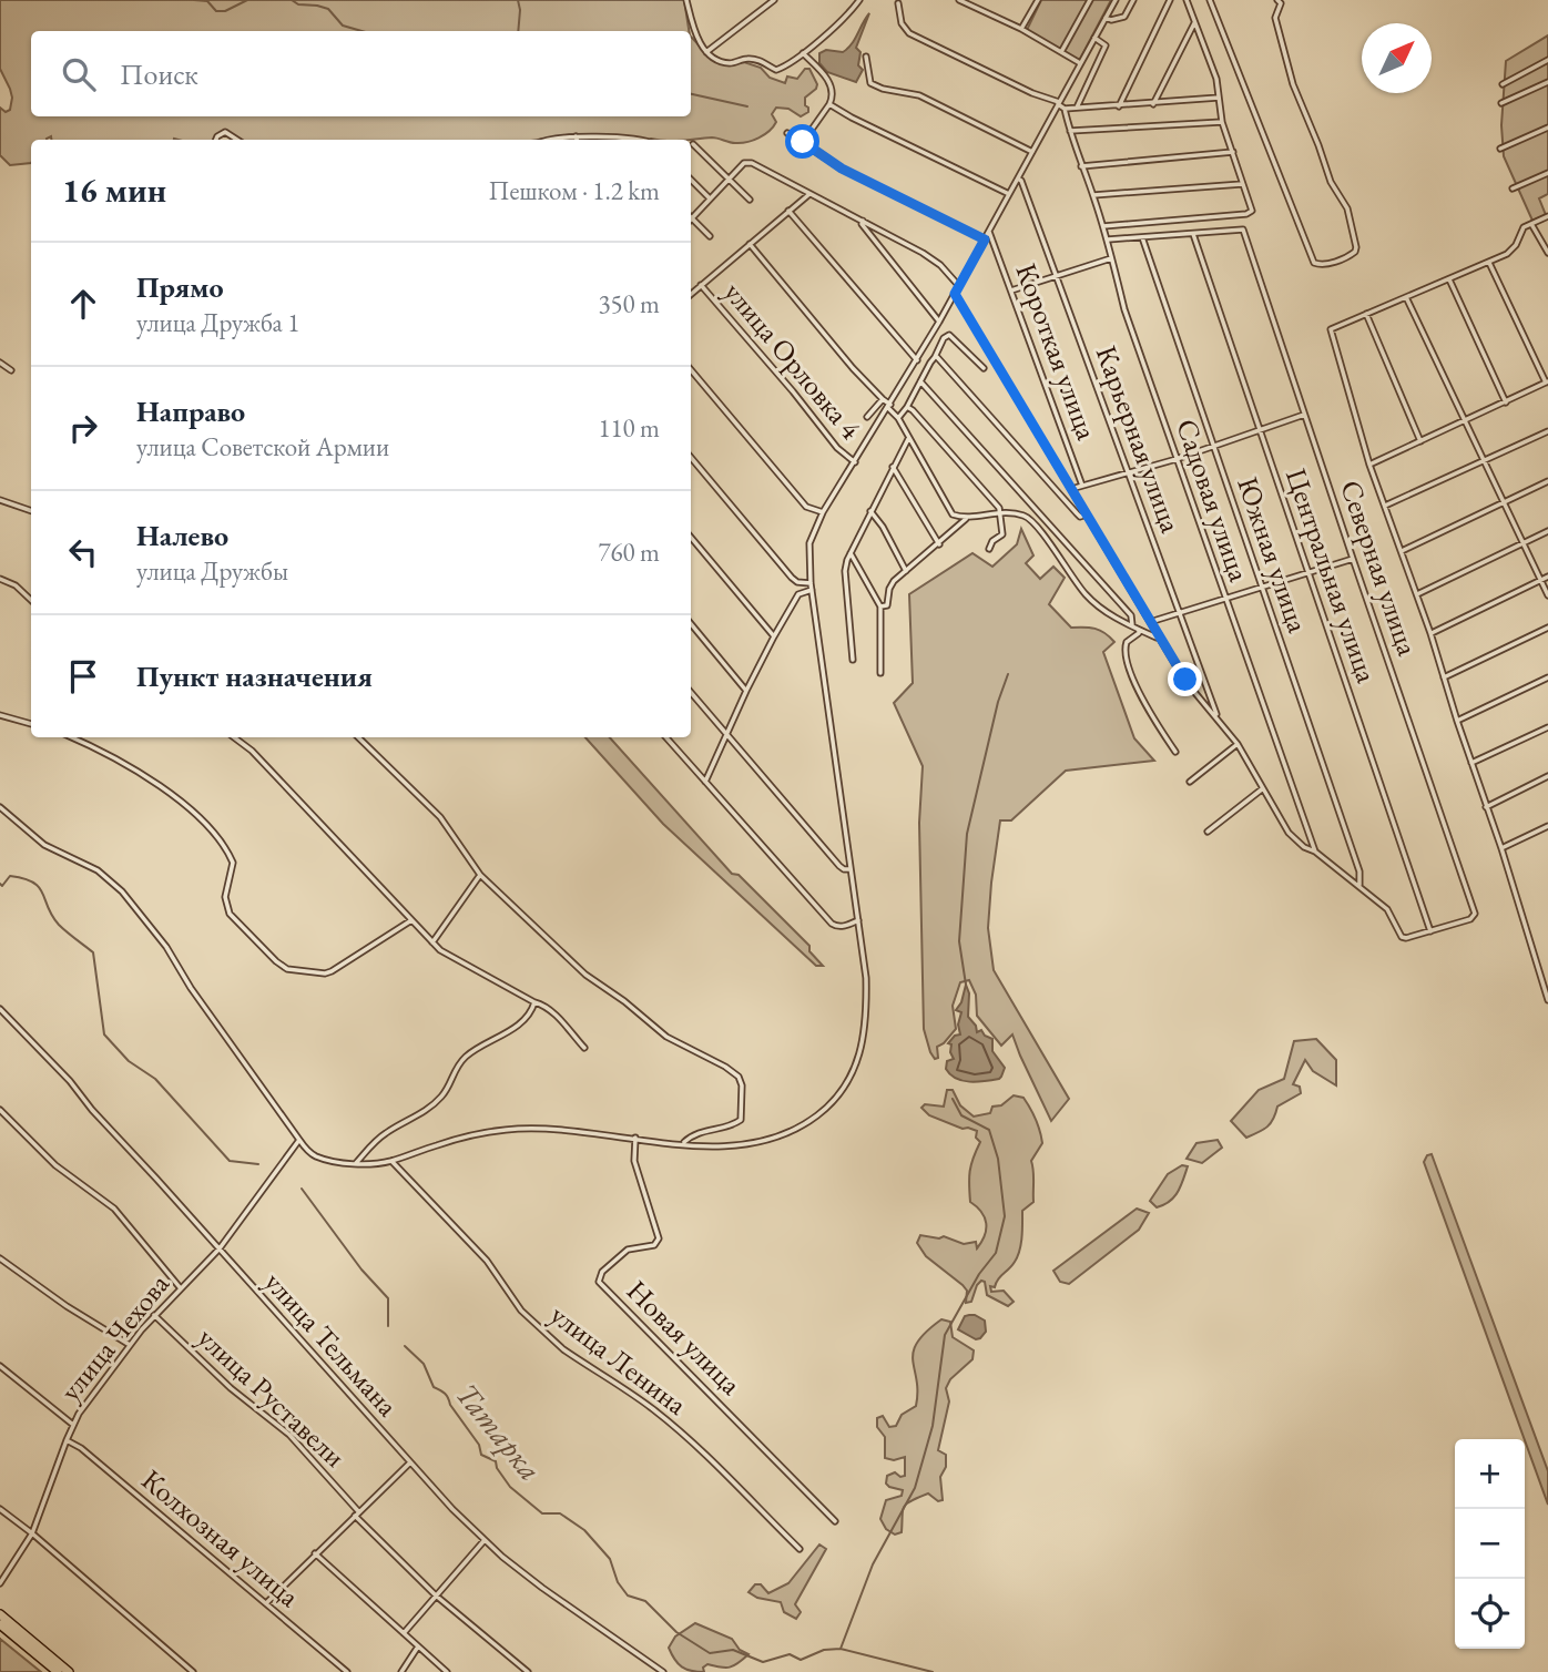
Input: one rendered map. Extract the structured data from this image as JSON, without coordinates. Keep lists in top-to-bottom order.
{
  "streets": {
    "street": [
      "Короткая улица",
      "улица Орловка 4",
      "Карьерная улица",
      "Садовая улица",
      "Южная улица",
      "Северная улица",
      "Центральная улица",
      "улица Чехова",
      "Новая улица",
      "улица Тельмана",
      "улица Ленина",
      "улица Руставели",
      "Колхозная улица"
    ]
  },
  "crossings": [
    ["Садовая улица", "Северная улица"],
    ["Южная улица", "Северная улица"],
    ["Северная улица", "Центральная улица"],
    ["улица Чехова", "улица Тельмана"],
    ["улица Чехова", "улица Руставели"],
    ["улица Чехова", "Колхозная улица"]
  ],
  "water": ["Татарка"],
  "north": "top right",
  "page": {
    "search": "Поиск",
    "heading": ["16 мин", "Пешком · 1.2 km"],
    "list": [
      ["Прямо", "улица Дружба 1", "350 m"],
      ["Направо", "улица Советской Армии", "110 m"],
      ["Налево", "улица Дружбы", "760 m"],
      "Пункт назначения"
    ],
    "map_buttons": ["+", "−"]
  }
}
